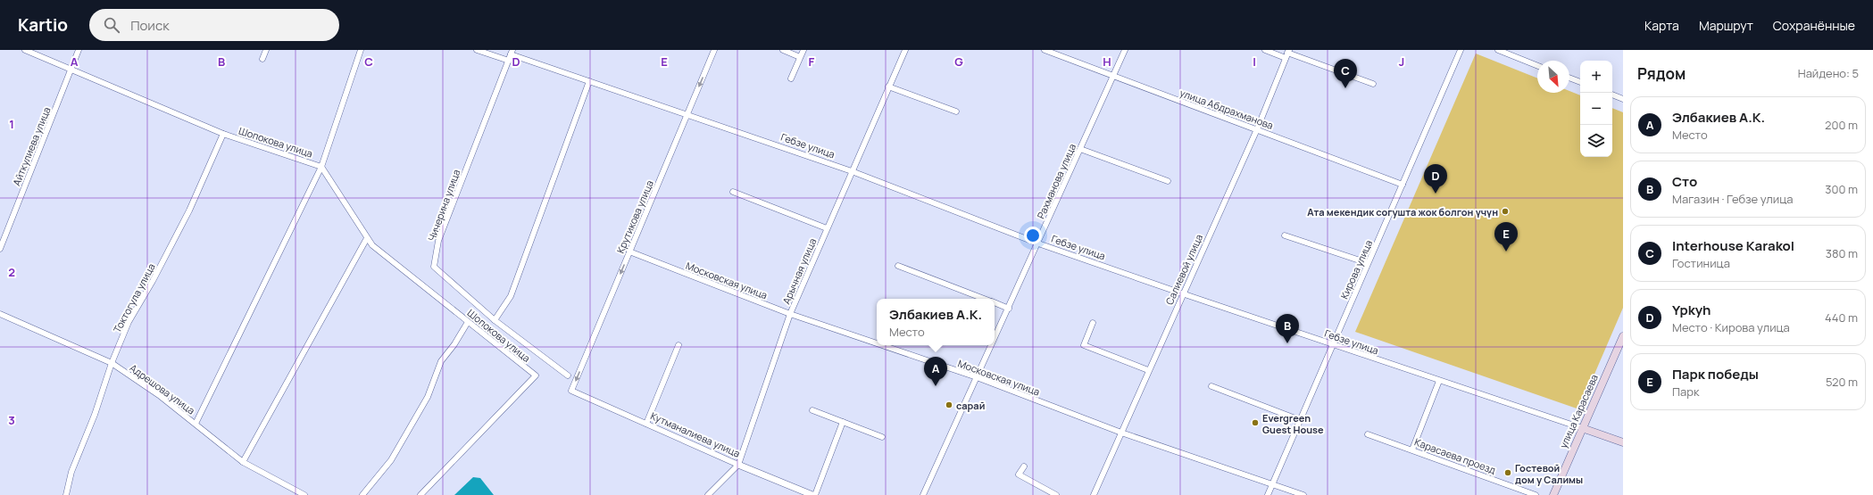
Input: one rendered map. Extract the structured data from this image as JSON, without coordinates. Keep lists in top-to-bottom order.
{
  "streets": {
    "main road": ["Гебзе улица", "улица Карасаева"],
    "street": [
      "улица Абдрахманова",
      "Шопокова улица",
      "Айткулиева улица",
      "Рахманова улица",
      "Чичерина улица",
      "Крутикова улица",
      "Салиевой улица",
      "Кирова улица",
      "Арычная улица",
      "Московская улица",
      "Токтогула улица",
      "Адрешова улица",
      "Кутманалиева улица",
      "Карасаева проезд"
    ]
  },
  "crossings": [
    ["улица Абдрахманова", "Рахманова улица"],
    ["улица Абдрахманова", "Салиевой улица"],
    ["улица Абдрахманова", "Кирова улица"],
    ["Шопокова улица", "Айткулиева улица"],
    ["Шопокова улица", "Токтогула улица"],
    ["Гебзе улица", "Рахманова улица"],
    ["Гебзе улица", "Чичерина улица"],
    ["Гебзе улица", "Крутикова улица"],
    ["Гебзе улица", "Салиевой улица"],
    ["Гебзе улица", "Кирова улица"],
    ["Гебзе улица", "Арычная улица"],
    ["Гебзе улица", "улица Карасаева"],
    ["Рахманова улица", "Московская улица"],
    ["Крутикова улица", "Московская улица"],
    ["Крутикова улица", "Кутманалиева улица"],
    ["Салиевой улица", "Московская улица"],
    ["Кирова улица", "Московская улица"],
    ["Арычная улица", "Московская улица"],
    ["Арычная улица", "Кутманалиева улица"],
    ["Токтогула улица", "Адрешова улица"]
  ],
  "one_way": ["Крутикова улица"],
  "places": [
    "Ата мекендик согушта жок болгон үчүн",
    "сарай",
    "Evergreen Guest House",
    "Гостевой дом у Салимы"
  ],
  "north": "bottom right",
  "page": {
    "header": "Kartio",
    "search": "Поиск",
    "nav": ["Карта", "Маршрут", "Сохранённые"],
    "heading": ["Рядом", "Найдено: 5"],
    "pins": [
      "C",
      "D",
      "E",
      "B",
      "A"
    ],
    "map_buttons": ["+", "−"],
    "list": [
      {
        "mark": "A",
        "name": "Элбакиев А.К.",
        "note": "Место",
        "value": "200 m"
      },
      {
        "mark": "B",
        "name": "Сто",
        "note": "Магазин · Гебзе улица",
        "value": "300 m"
      },
      {
        "mark": "C",
        "name": "Interhouse Karakol",
        "note": "Гостиница",
        "value": "380 m"
      },
      {
        "mark": "D",
        "name": "Ypkyh",
        "note": "Место · Кирова улица",
        "value": "440 m"
      },
      {
        "mark": "E",
        "name": "Парк победы",
        "note": "Парк",
        "value": "520 m"
      }
    ],
    "popup": ["Элбакиев А.К.", "Место"]
  },
  "grid": {
    "columns": [
      "A",
      "B",
      "C",
      "D",
      "E",
      "F",
      "G",
      "H",
      "I",
      "J"
    ],
    "rows": ["1", "2", "3"]
  }
}
